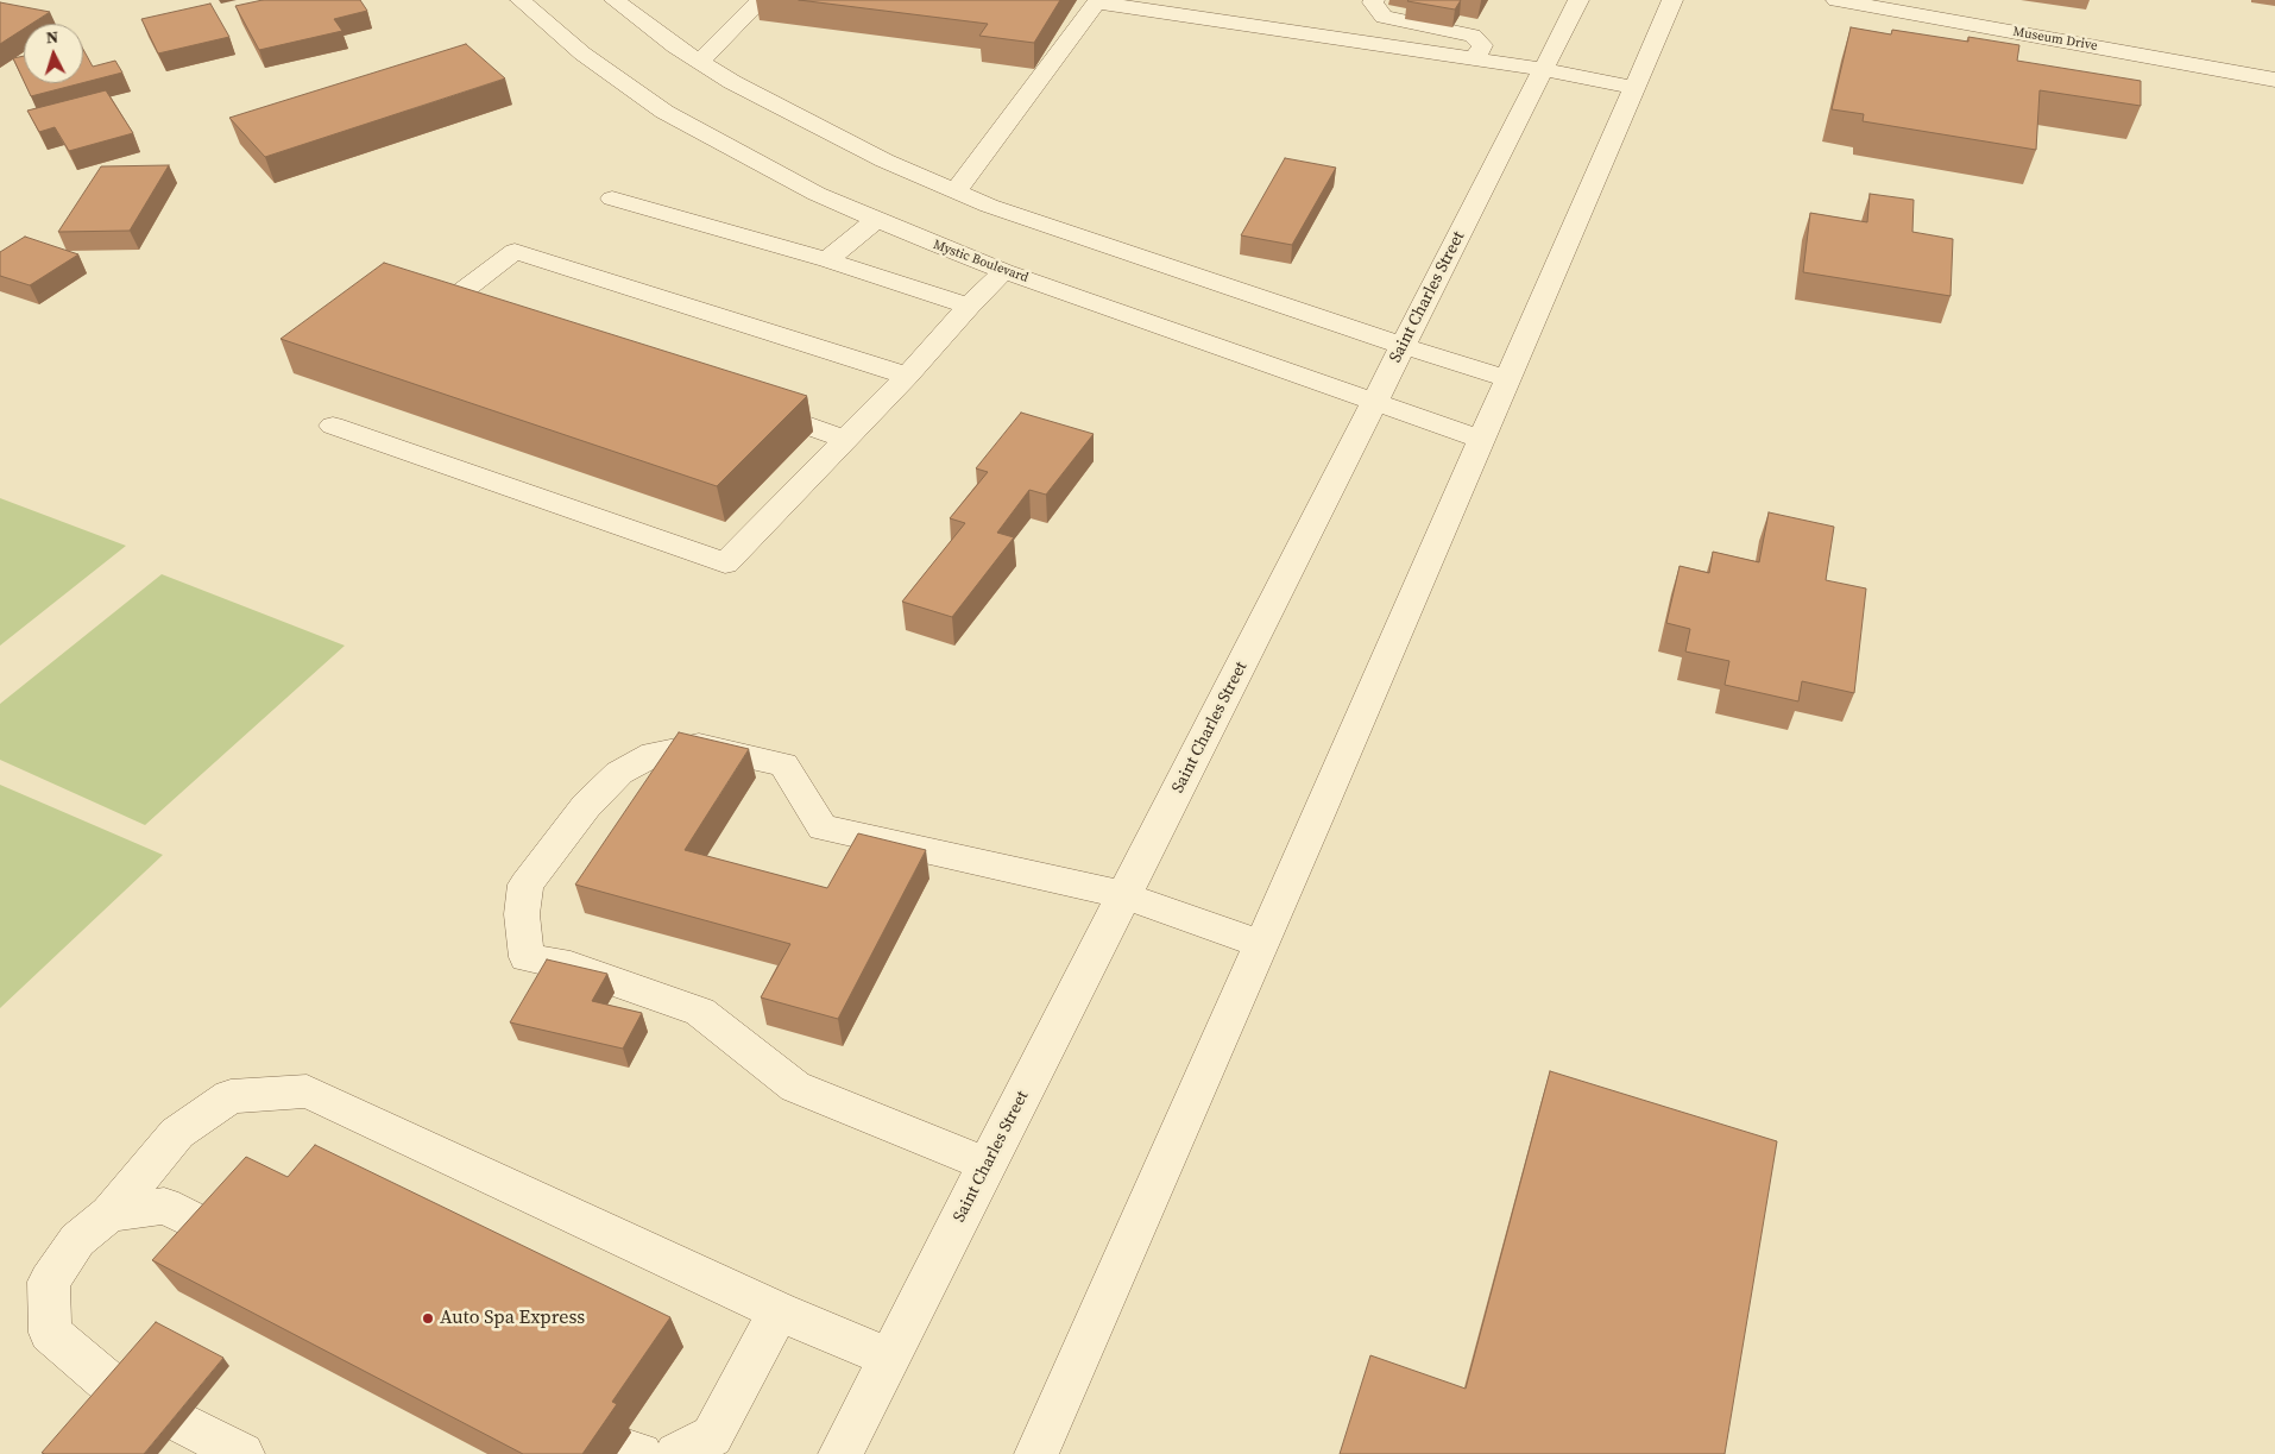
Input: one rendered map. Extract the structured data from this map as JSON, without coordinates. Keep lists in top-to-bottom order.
{
  "streets": {
    "street": ["Museum Drive", "Mystic Boulevard", "Saint Charles Street"]
  },
  "crossings": [
    ["Mystic Boulevard", "Saint Charles Street"]
  ],
  "places": ["Auto Spa Express"],
  "north": "top"
}
